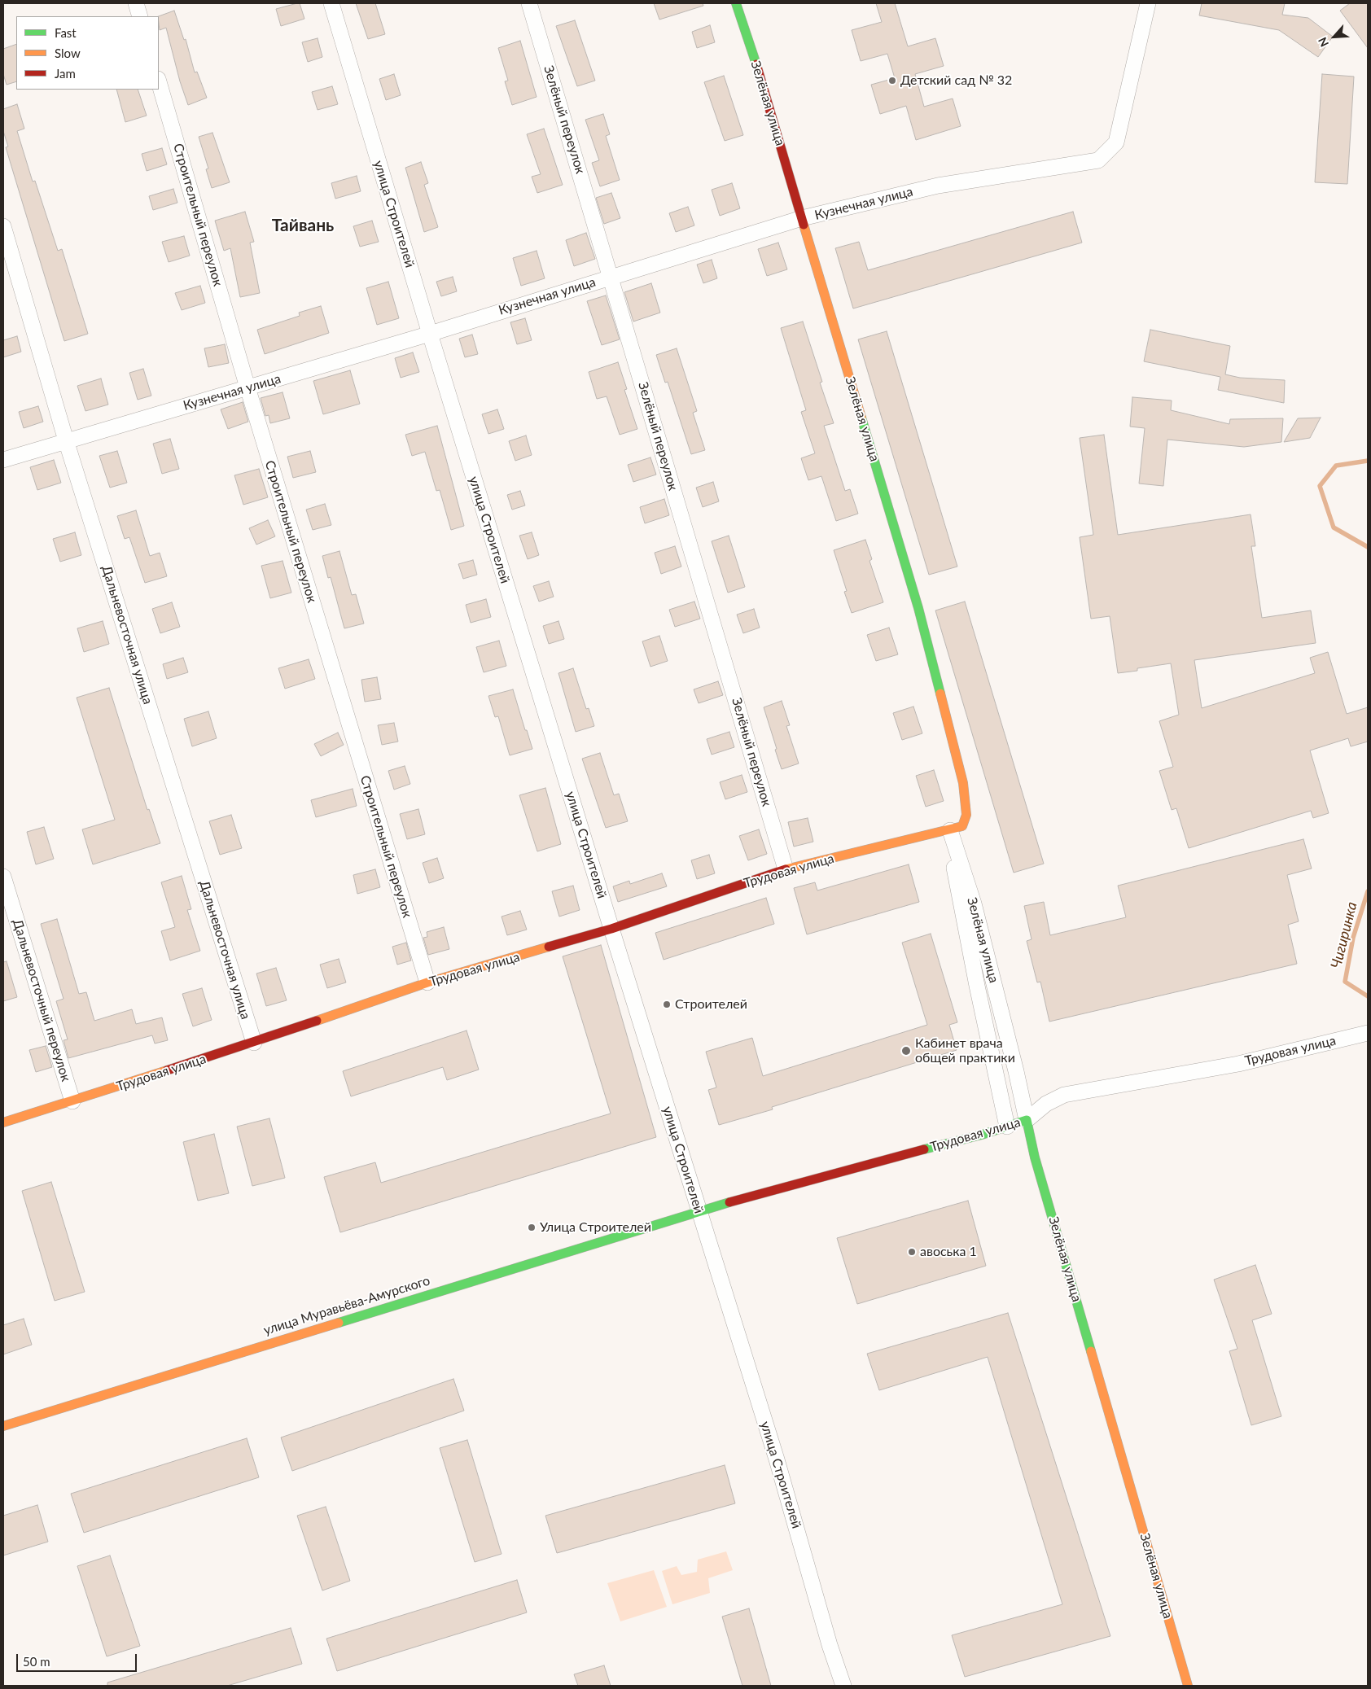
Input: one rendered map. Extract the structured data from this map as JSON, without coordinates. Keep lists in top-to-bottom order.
{
  "streets": {
    "street": [
      "Зелёная улица",
      "Зелёный переулок",
      "Кузнечная улица",
      "улица Строителей",
      "Строительный переулок",
      "Дальневосточная улица",
      "Трудовая улица",
      "Дальневосточный переулок",
      "улица Муравьёва-Амурского"
    ]
  },
  "crossings": [
    ["Зелёная улица", "Кузнечная улица"],
    ["Зелёная улица", "Трудовая улица"],
    ["Зелёный переулок", "Кузнечная улица"],
    ["Зелёный переулок", "Трудовая улица"],
    ["Кузнечная улица", "улица Строителей"],
    ["Кузнечная улица", "Строительный переулок"],
    ["Кузнечная улица", "Дальневосточная улица"],
    ["улица Строителей", "Трудовая улица"],
    ["улица Строителей", "улица Муравьёва-Амурского"],
    ["Строительный переулок", "Трудовая улица"],
    ["Дальневосточная улица", "Трудовая улица"],
    ["Трудовая улица", "Дальневосточный переулок"],
    ["Трудовая улица", "улица Муравьёва-Амурского"]
  ],
  "districts": ["Тайвань"],
  "water": ["Чигиринка"],
  "places": [
    "Детский сад № 32",
    "Строителей",
    "Кабинет врача общей практики",
    "Улица Строителей",
    "авоська 1"
  ],
  "legend": ["Fast", "Slow", "Jam"],
  "scale_bar": "50 m",
  "north": "bottom left"
}
